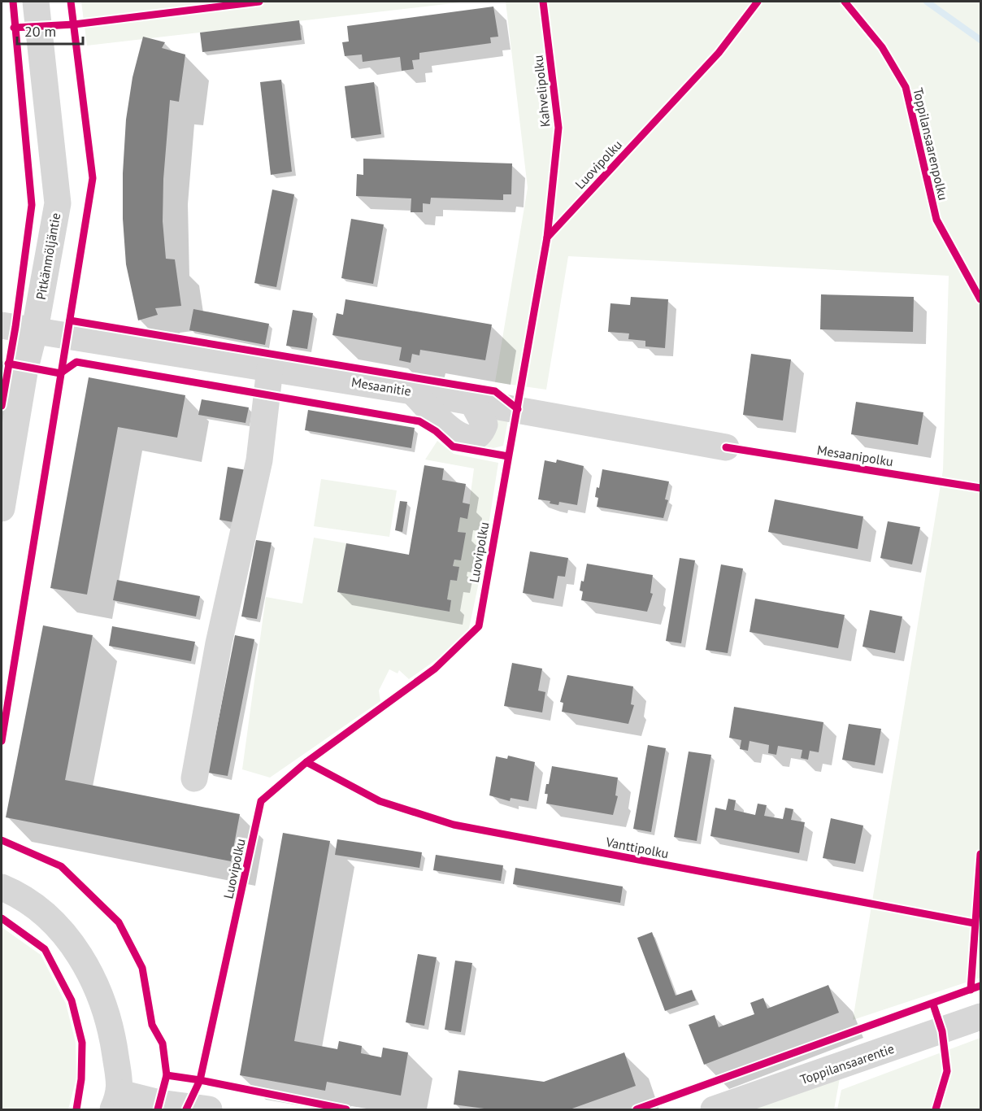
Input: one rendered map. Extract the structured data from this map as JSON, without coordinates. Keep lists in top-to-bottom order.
{
  "streets": {
    "street": ["Pitkänmöljäntie", "Mesaanitie", "Toppilansaarentie"],
    "cycle path": [
      "Kahvelipolku",
      "Toppilansaarenpolku",
      "Luovipolku",
      "Mesaanipolku",
      "Vanttipolku"
    ]
  },
  "crossings": [
    ["Pitkänmöljäntie", "Mesaanitie"]
  ],
  "scale_bar": "20 m"
}
